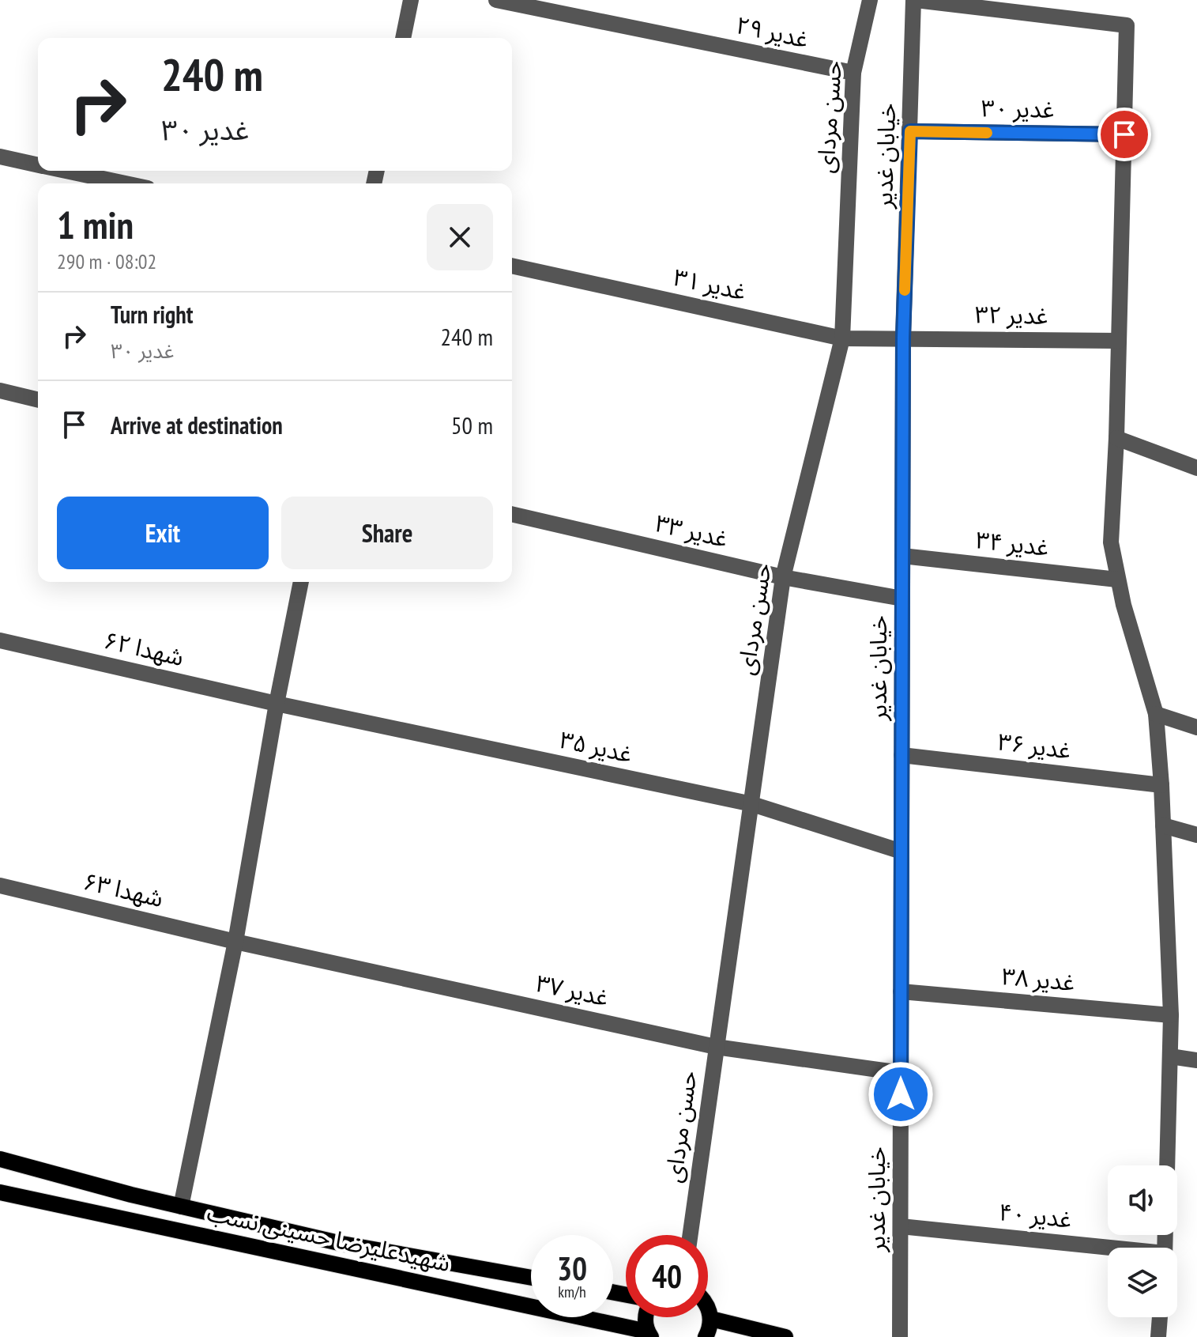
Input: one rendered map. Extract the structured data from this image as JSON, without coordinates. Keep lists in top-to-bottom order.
{
  "streets": {
    "main road": ["شهیدعلیرضا حسینی نسب"],
    "street": [
      "غدیر ۲۹",
      "غدیر ۳۰",
      "حسن مردای",
      "خیابان غدیر",
      "غدیر ۳۱",
      "غدیر ۳۲",
      "غدیر ۳۳",
      "غدیر ۳۴",
      "شهدا ۶۲",
      "غدیر ۳۶",
      "غدیر ۳۵",
      "شهدا ۶۳",
      "غدیر ۳۸",
      "غدیر ۳۷",
      "غدیر ۴۰"
    ]
  },
  "crossings": [
    ["غدیر ۲۹", "حسن مردای"],
    ["غدیر ۳۰", "خیابان غدیر"],
    ["حسن مردای", "غدیر ۳۱"],
    ["حسن مردای", "غدیر ۳۳"],
    ["حسن مردای", "غدیر ۳۵"],
    ["حسن مردای", "غدیر ۳۷"],
    ["خیابان غدیر", "غدیر ۳۱"],
    ["خیابان غدیر", "غدیر ۳۲"],
    ["خیابان غدیر", "غدیر ۳۳"],
    ["خیابان غدیر", "غدیر ۳۴"],
    ["خیابان غدیر", "غدیر ۳۶"],
    ["خیابان غدیر", "غدیر ۳۵"],
    ["خیابان غدیر", "غدیر ۳۸"],
    ["خیابان غدیر", "غدیر ۳۷"],
    ["خیابان غدیر", "غدیر ۴۰"],
    ["غدیر ۳۱", "غدیر ۳۲"],
    ["شهدا ۶۲", "غدیر ۳۵"],
    ["شهدا ۶۳", "غدیر ۳۷"]
  ],
  "page": {
    "turn": ["240 m", "غدیر ۳۰"],
    "heading": ["1 min", "290 m · 08:02"],
    "list": [
      {
        "name": "Turn right",
        "note": "غدیر ۳۰",
        "value": "240 m"
      },
      {
        "name": "Arrive at destination",
        "value": "50 m"
      }
    ],
    "buttons": ["Exit", "Share"],
    "speed": "30 km/h",
    "limit": "40"
  }
}
